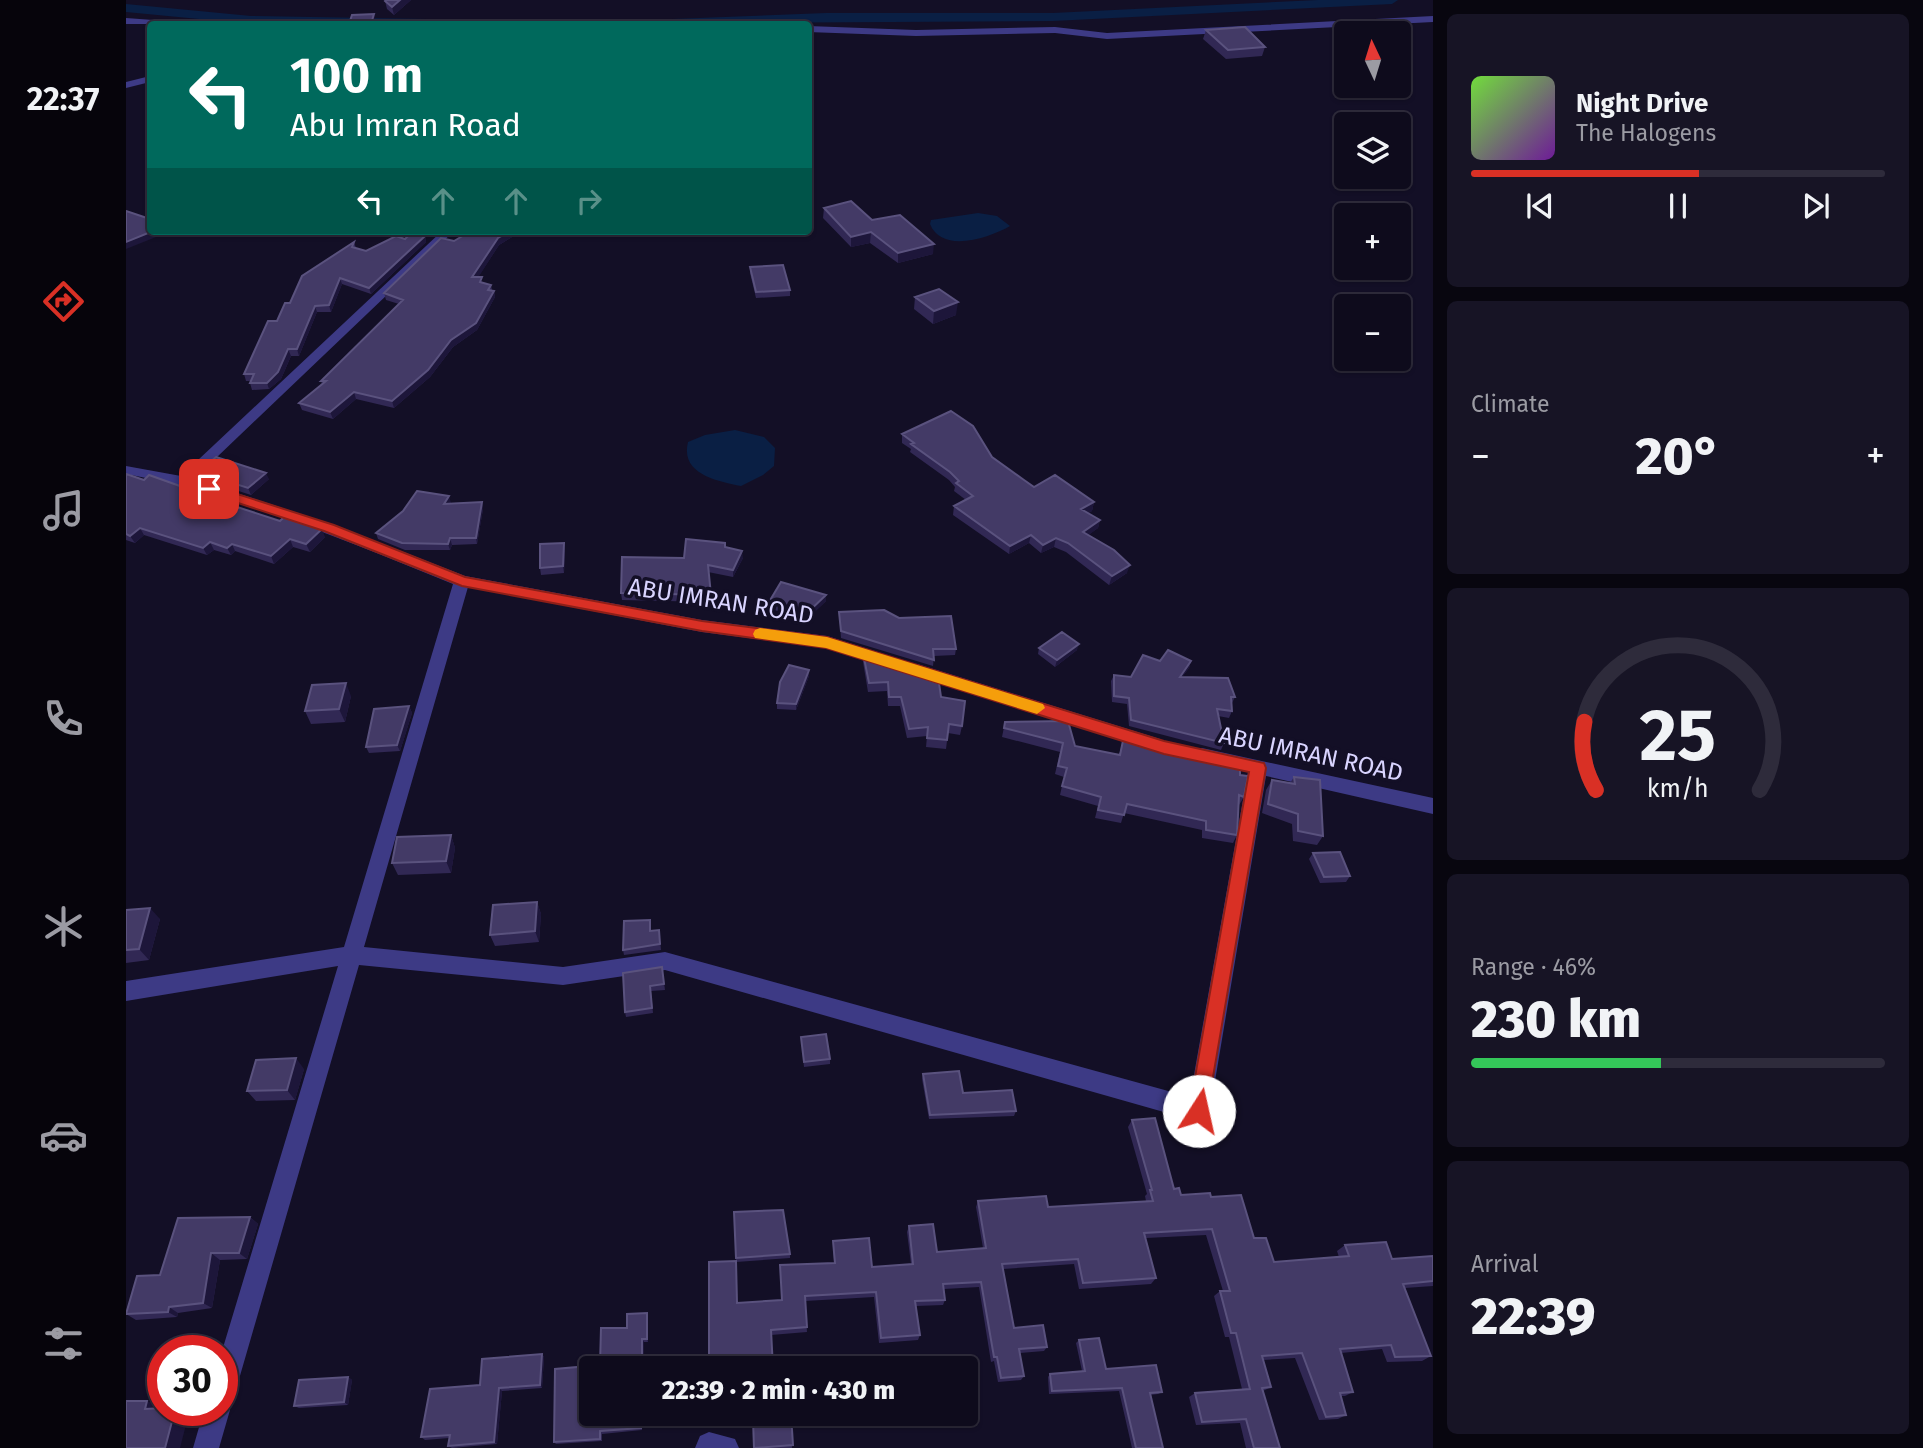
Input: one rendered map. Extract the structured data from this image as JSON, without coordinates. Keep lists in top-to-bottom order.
{
  "streets": {
    "street": ["ABU IMRAN ROAD"]
  },
  "north": "top",
  "page": {
    "tabs": "22:37",
    "map_buttons": ["+", "−"],
    "turn": ["100 m", "Abu Imran Road"],
    "song": ["Night Drive", "The Halogens"],
    "tile": [
      "Climate",
      ["Range · 46%", "230 km"],
      ["Arrival", "22:39"]
    ],
    "heat": ["−", "20°", "+"],
    "limit": "30",
    "trip": "22:39 · 2 min · 430 m",
    "gauge": ["25", "km/h"]
  }
}
